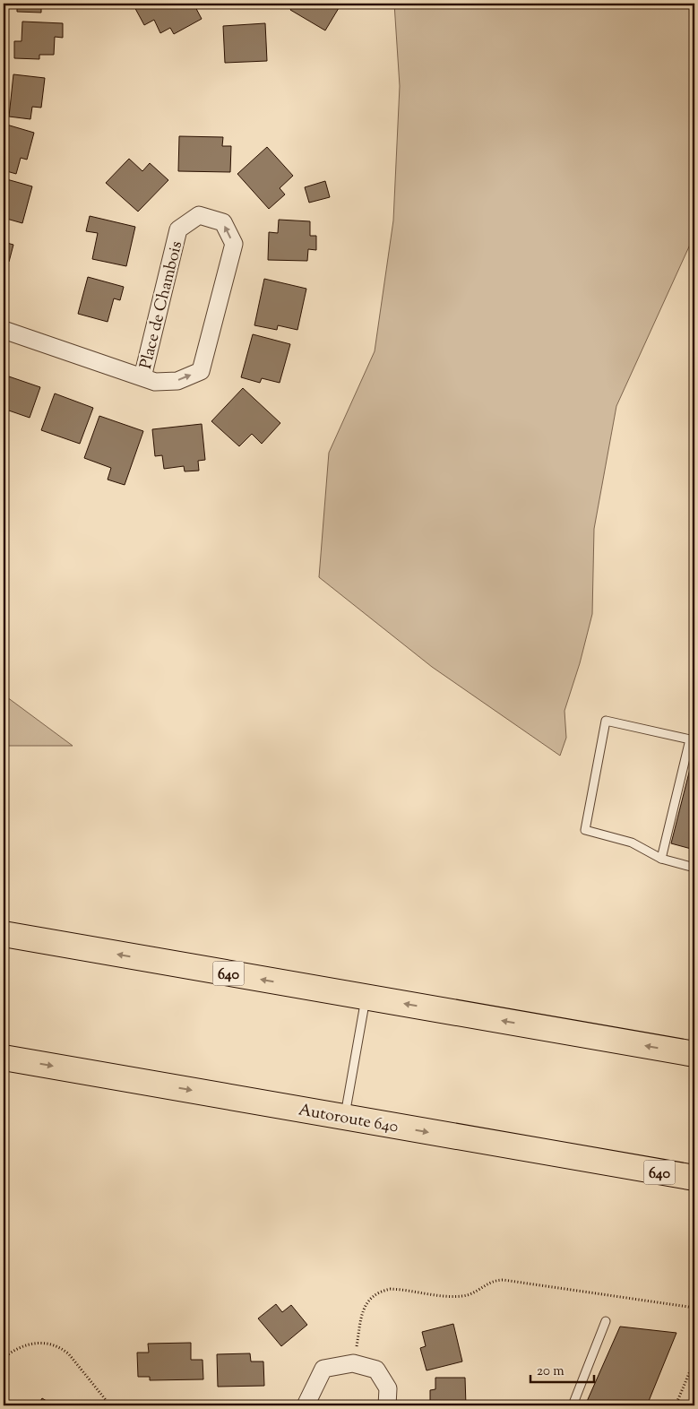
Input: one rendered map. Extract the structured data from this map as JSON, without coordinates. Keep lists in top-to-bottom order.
{
  "streets": {
    "highway": ["640", "Autoroute 640"],
    "street": ["Place de Chambois"]
  },
  "scale_bar": "20 m"
}
